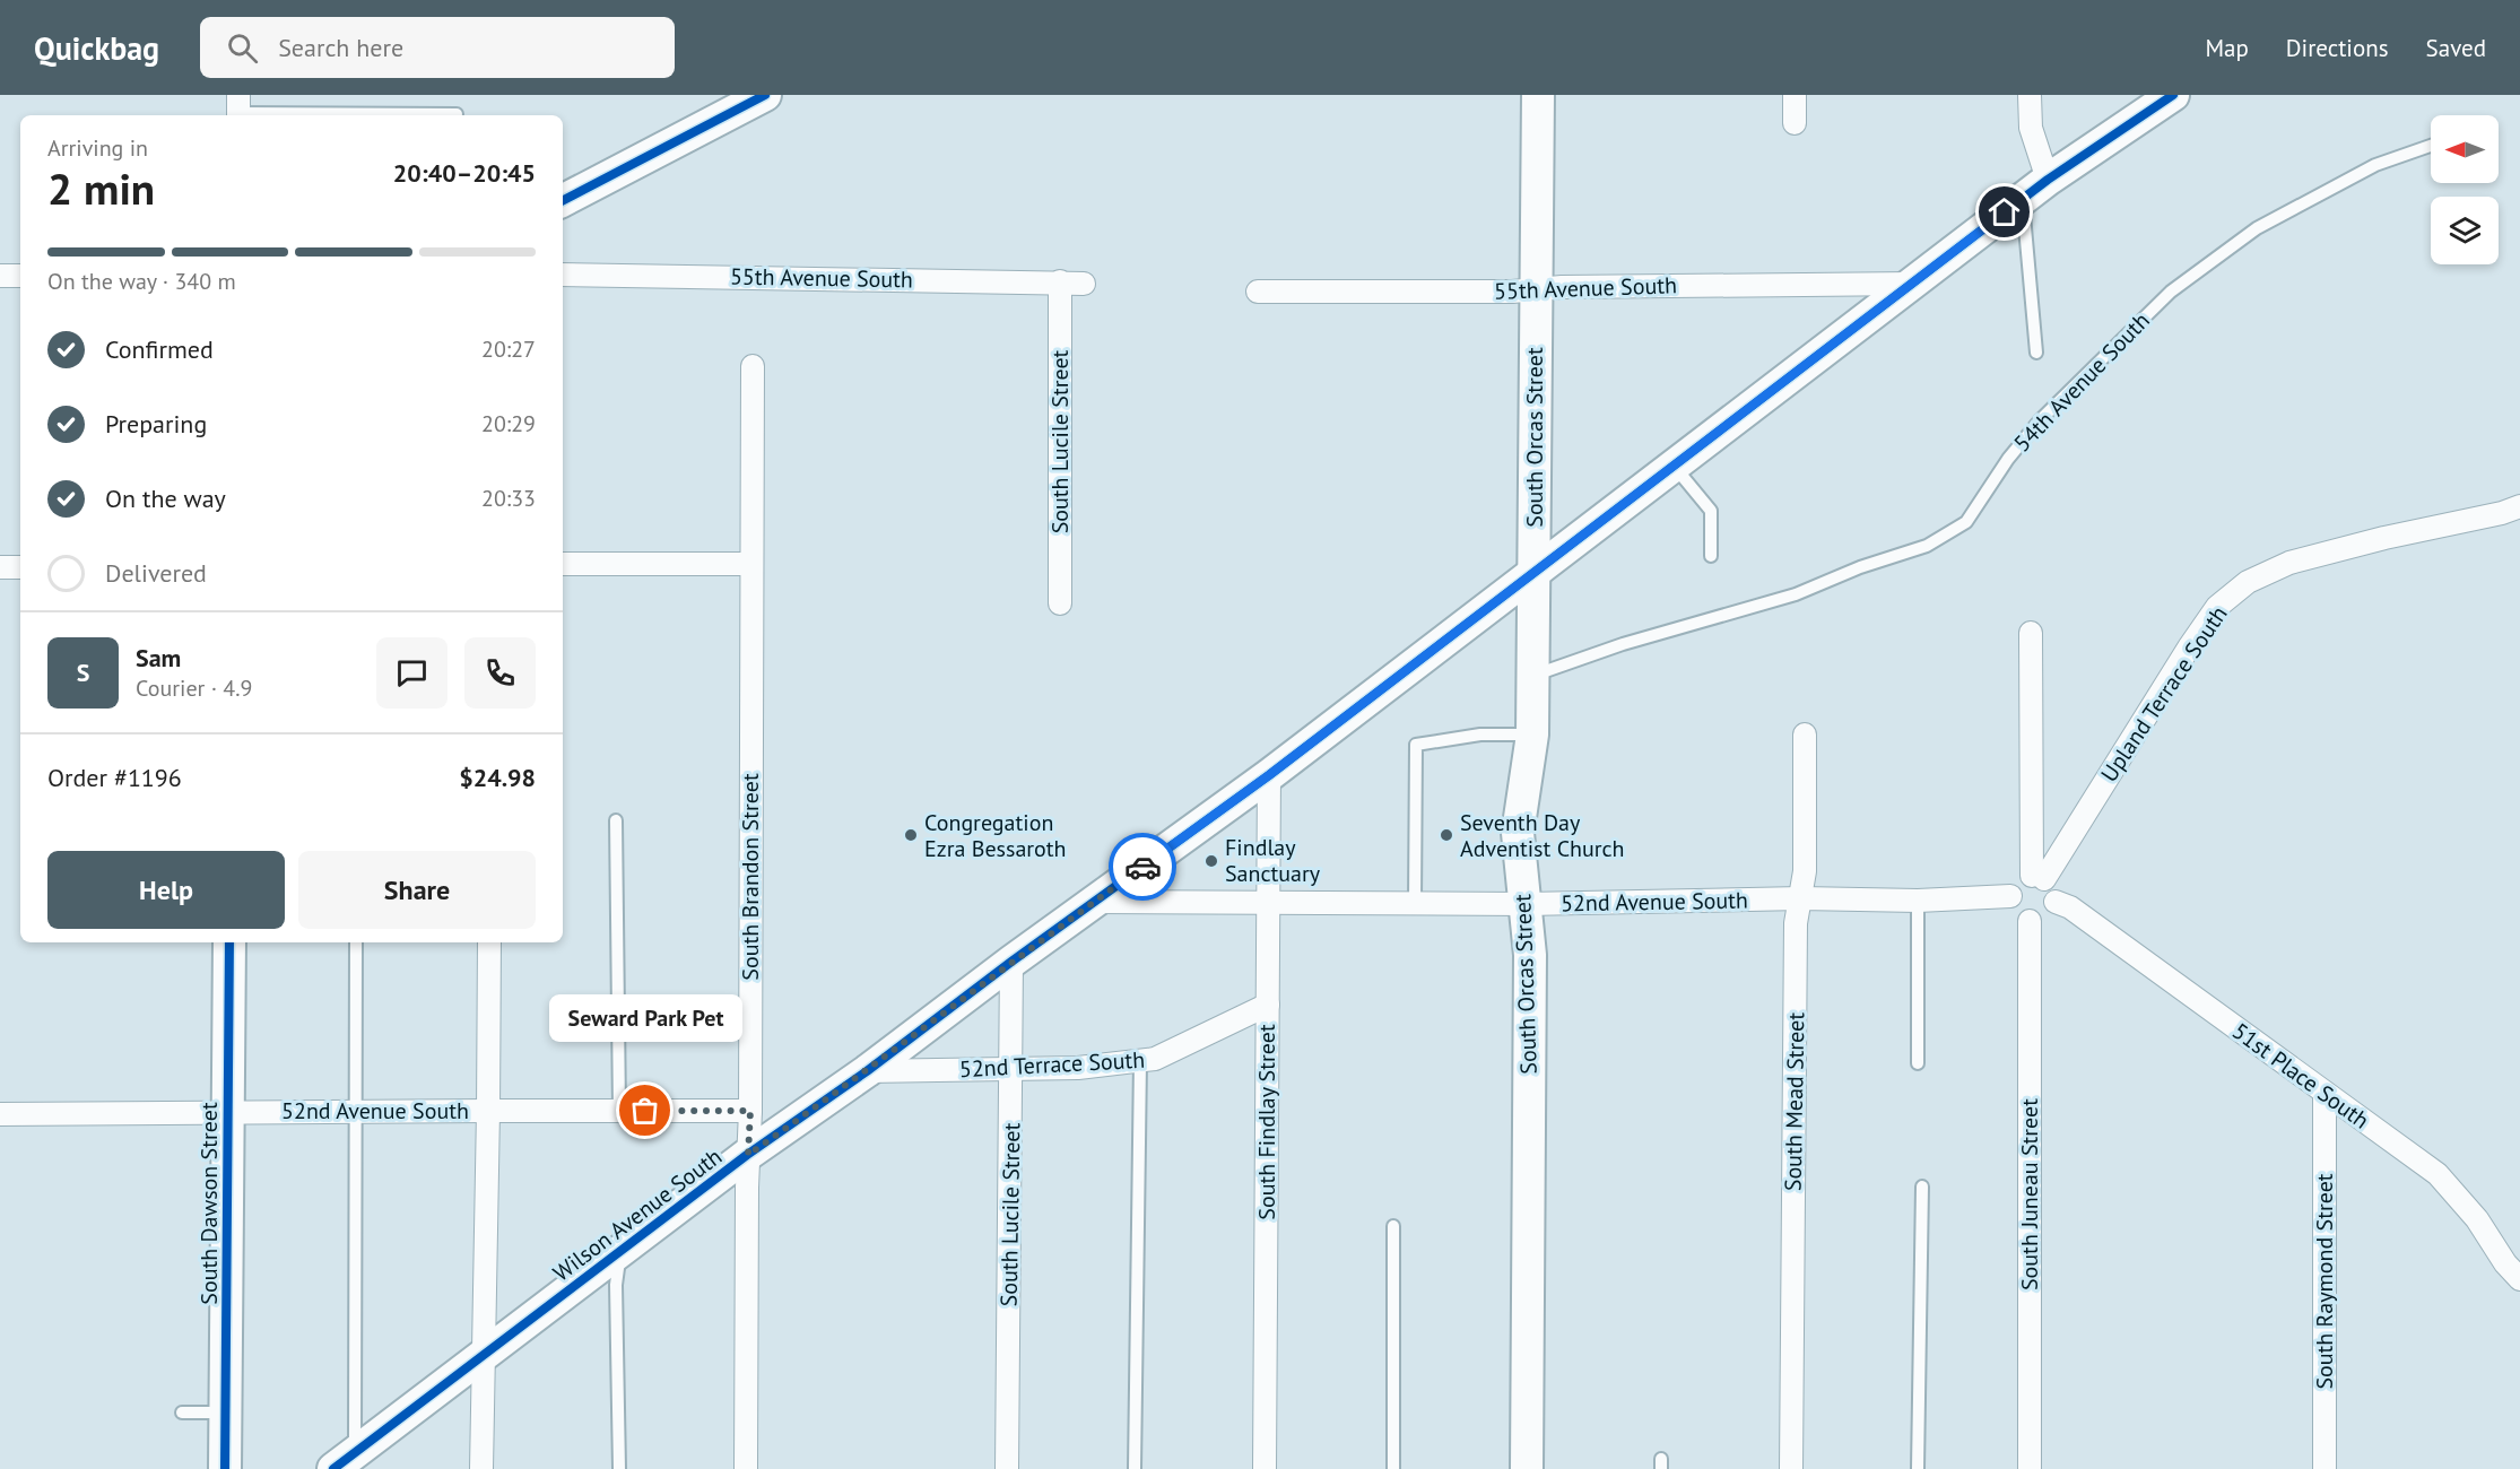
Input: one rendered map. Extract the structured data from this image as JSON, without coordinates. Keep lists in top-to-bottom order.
{
  "streets": {
    "main road": ["South Orcas Street", "South Dawson Street", "Wilson Avenue South"],
    "street": [
      "55th Avenue South",
      "South Lucile Street",
      "Upland Terrace South",
      "South Brandon Street",
      "52nd Avenue South",
      "52nd Terrace South",
      "51st Place South",
      "South Mead Street",
      "South Findlay Street",
      "South Juneau Street",
      "South Raymond Street"
    ],
    "lane": ["54th Avenue South"]
  },
  "crossings": [
    ["55th Avenue South", "South Orcas Street"],
    ["55th Avenue South", "South Lucile Street"],
    ["55th Avenue South", "Wilson Avenue South"],
    ["54th Avenue South", "South Orcas Street"],
    ["South Orcas Street", "52nd Avenue South"],
    ["South Orcas Street", "Wilson Avenue South"],
    ["South Lucile Street", "52nd Terrace South"],
    ["South Lucile Street", "Wilson Avenue South"],
    ["Upland Terrace South", "52nd Avenue South"],
    ["Upland Terrace South", "51st Place South"],
    ["Upland Terrace South", "South Juneau Street"],
    ["South Brandon Street", "52nd Avenue South"],
    ["South Brandon Street", "Wilson Avenue South"],
    ["52nd Avenue South", "51st Place South"],
    ["52nd Avenue South", "South Mead Street"],
    ["52nd Avenue South", "South Findlay Street"],
    ["52nd Avenue South", "South Juneau Street"],
    ["52nd Avenue South", "South Dawson Street"],
    ["52nd Avenue South", "Wilson Avenue South"],
    ["52nd Terrace South", "South Findlay Street"],
    ["52nd Terrace South", "Wilson Avenue South"],
    ["51st Place South", "South Juneau Street"],
    ["51st Place South", "South Raymond Street"],
    ["South Findlay Street", "Wilson Avenue South"]
  ],
  "places": [
    "Congregation Ezra Bessaroth",
    "Seventh Day Adventist Church",
    "Findlay Sanctuary",
    "Seward Park Pet"
  ],
  "north": "left",
  "page": {
    "header": "Quickbag",
    "search": "Search here",
    "nav": ["Map", "Directions", "Saved"],
    "heading": ["2 min", "Arriving in", "20:40–20:45"],
    "panel": [
      "Sam",
      "Courier · 4.9",
      "Order #1196",
      "$24.98"
    ],
    "bar": "On the way · 340 m",
    "list": [
      ["Confirmed", "20:27"],
      ["Preparing", "20:29"],
      ["On the way", "20:33"],
      "Delivered"
    ],
    "round": "S",
    "buttons": ["Help", "Share"],
    "bubble": "Seward Park Pet"
  }
}
